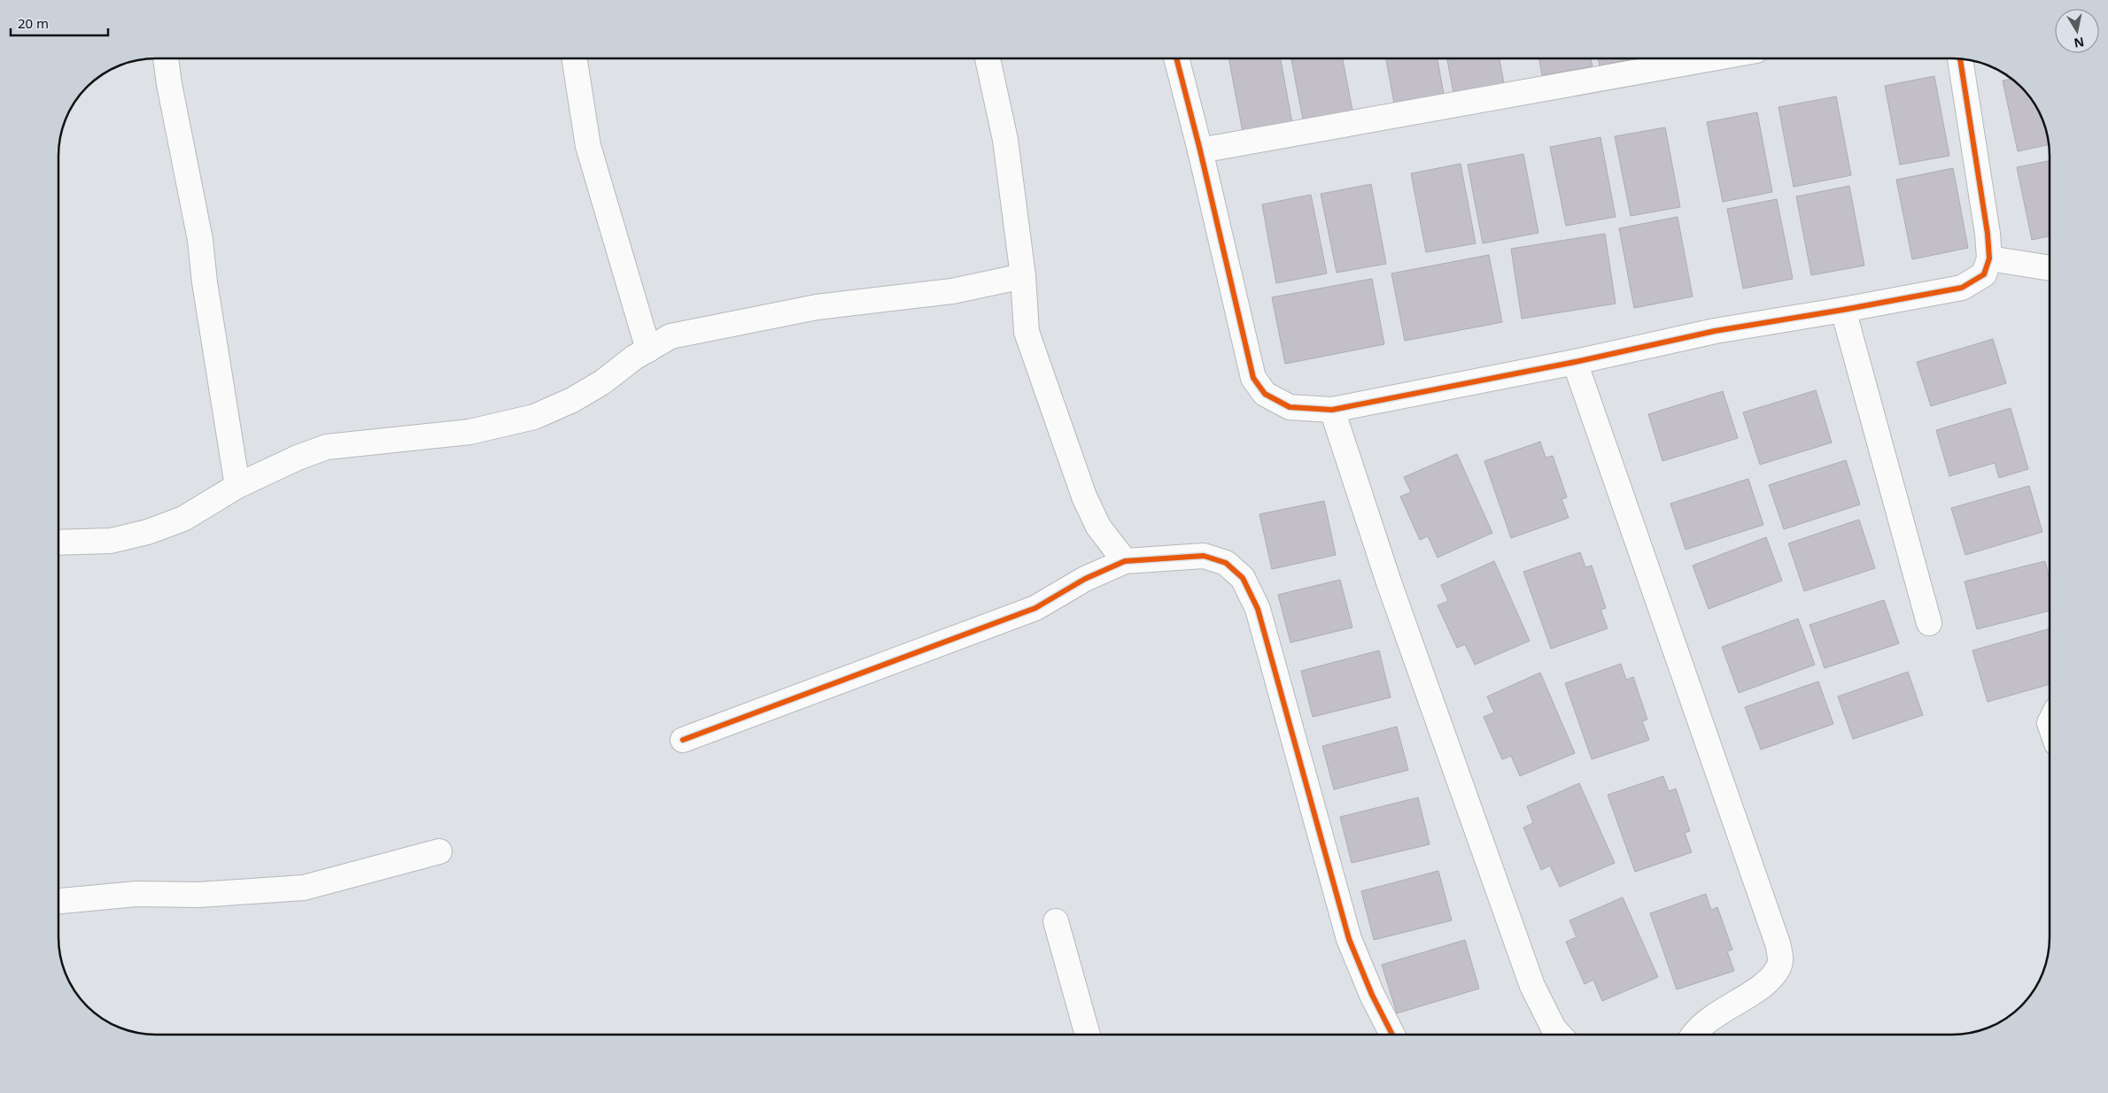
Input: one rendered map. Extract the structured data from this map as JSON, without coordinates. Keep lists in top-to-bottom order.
{
  "scale_bar": "20 m",
  "north": "bottom"
}
